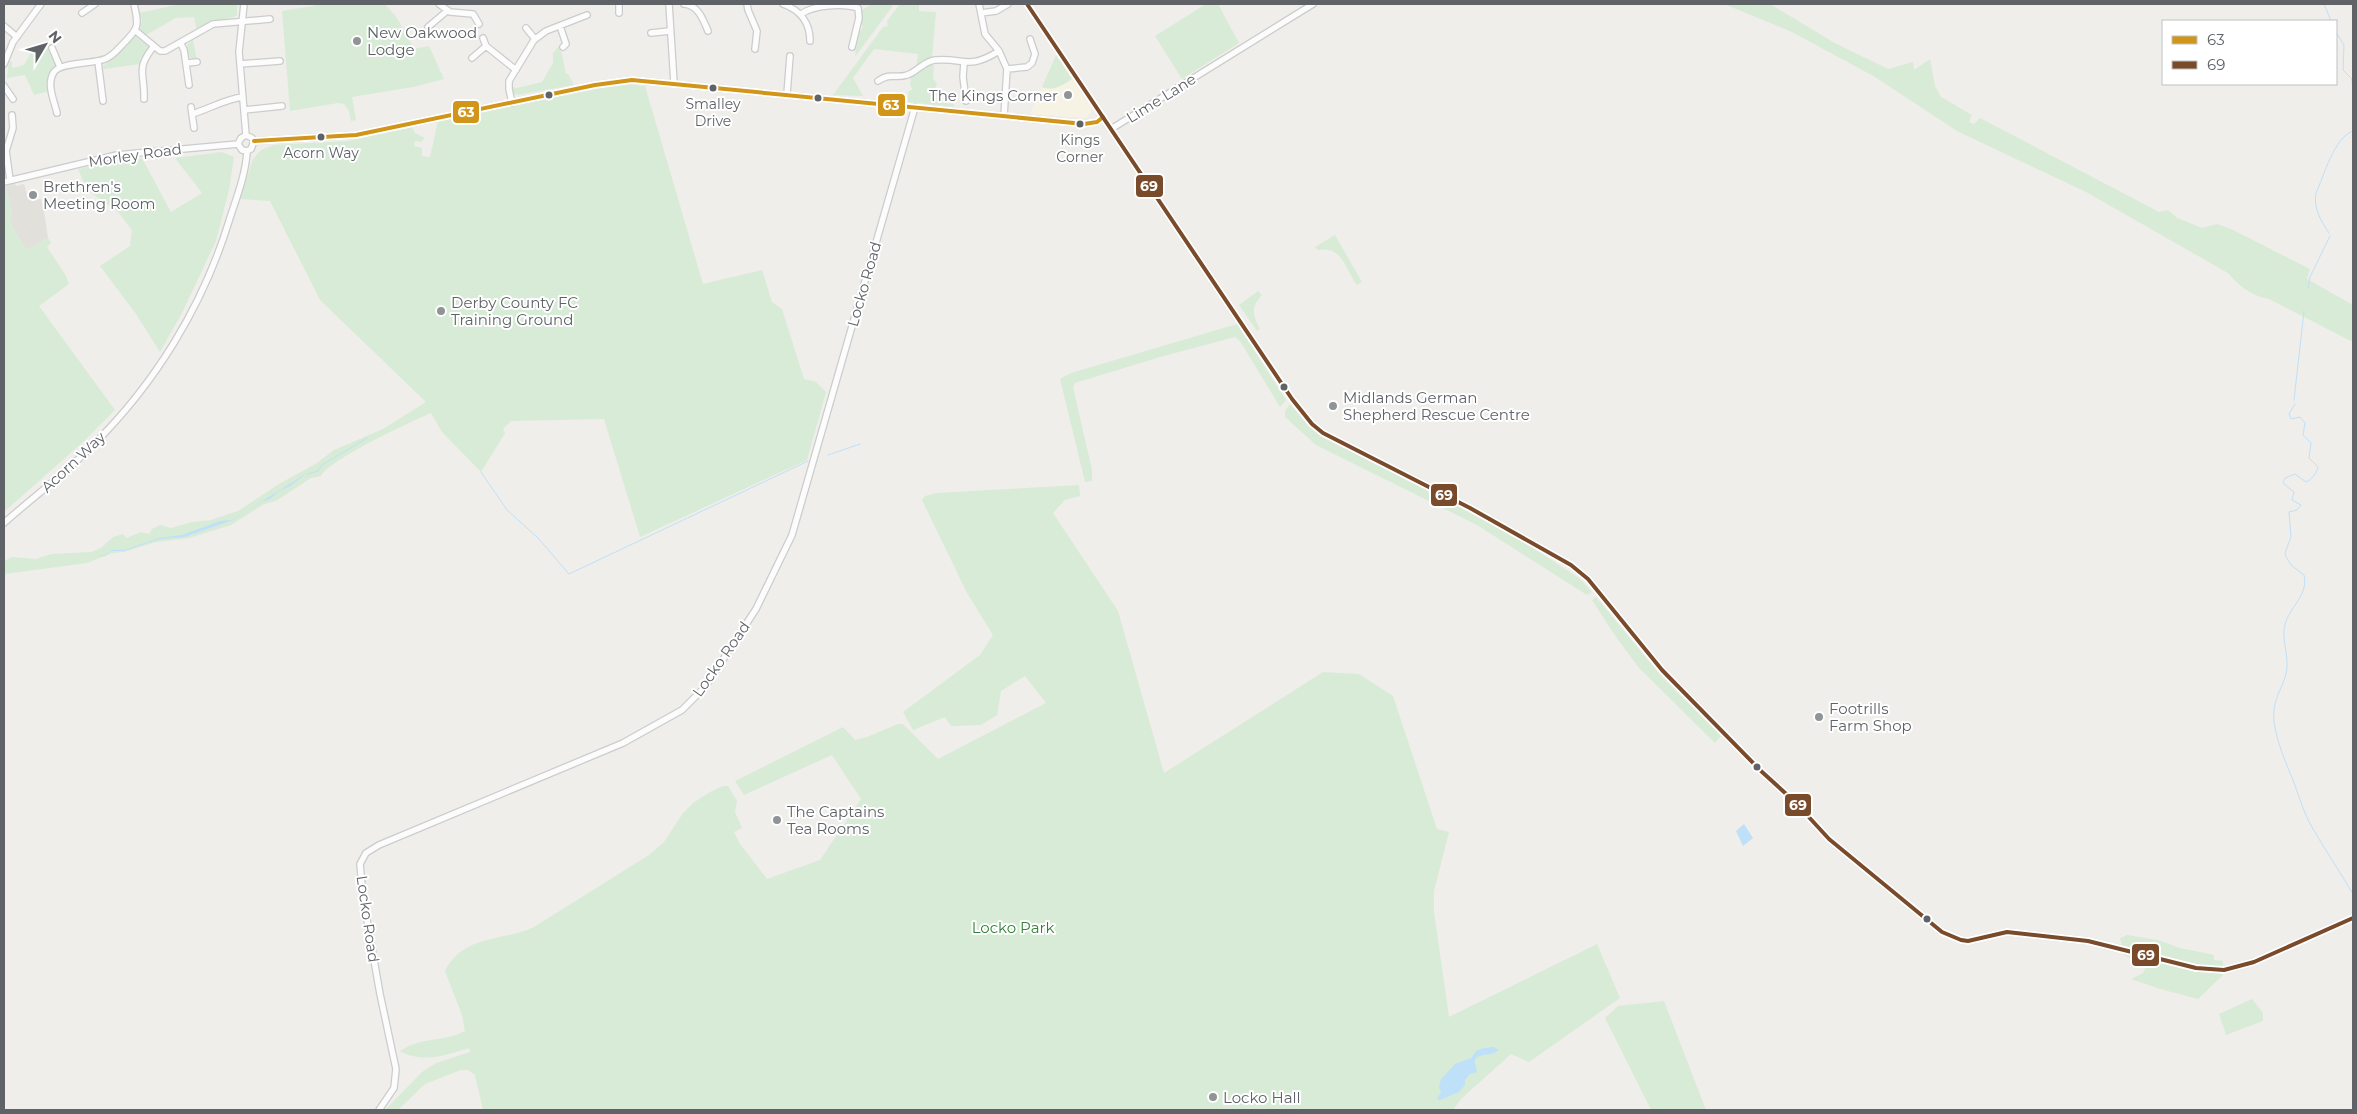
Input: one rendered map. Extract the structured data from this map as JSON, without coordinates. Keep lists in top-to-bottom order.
{
  "streets": {
    "street": [
      "Lime Lane",
      "Morley Road",
      "Locko Road",
      "Acorn Way"
    ]
  },
  "crossings": [
    ["Morley Road", "Acorn Way"]
  ],
  "parks": ["Locko Park"],
  "places": [
    "New Oakwood Lodge",
    "Smalley Drive",
    "The Kings Corner",
    "Kings Corner",
    "Acorn Way",
    "Brethren's Meeting Room",
    "Derby County FC Training Ground",
    "Midlands German Shepherd Rescue Centre",
    "Footrills Farm Shop",
    "The Captains Tea Rooms",
    "Locko Hall"
  ],
  "lines": ["transit line 69", "transit line 63"],
  "legend": ["63", "69"],
  "north": "top right"
}
